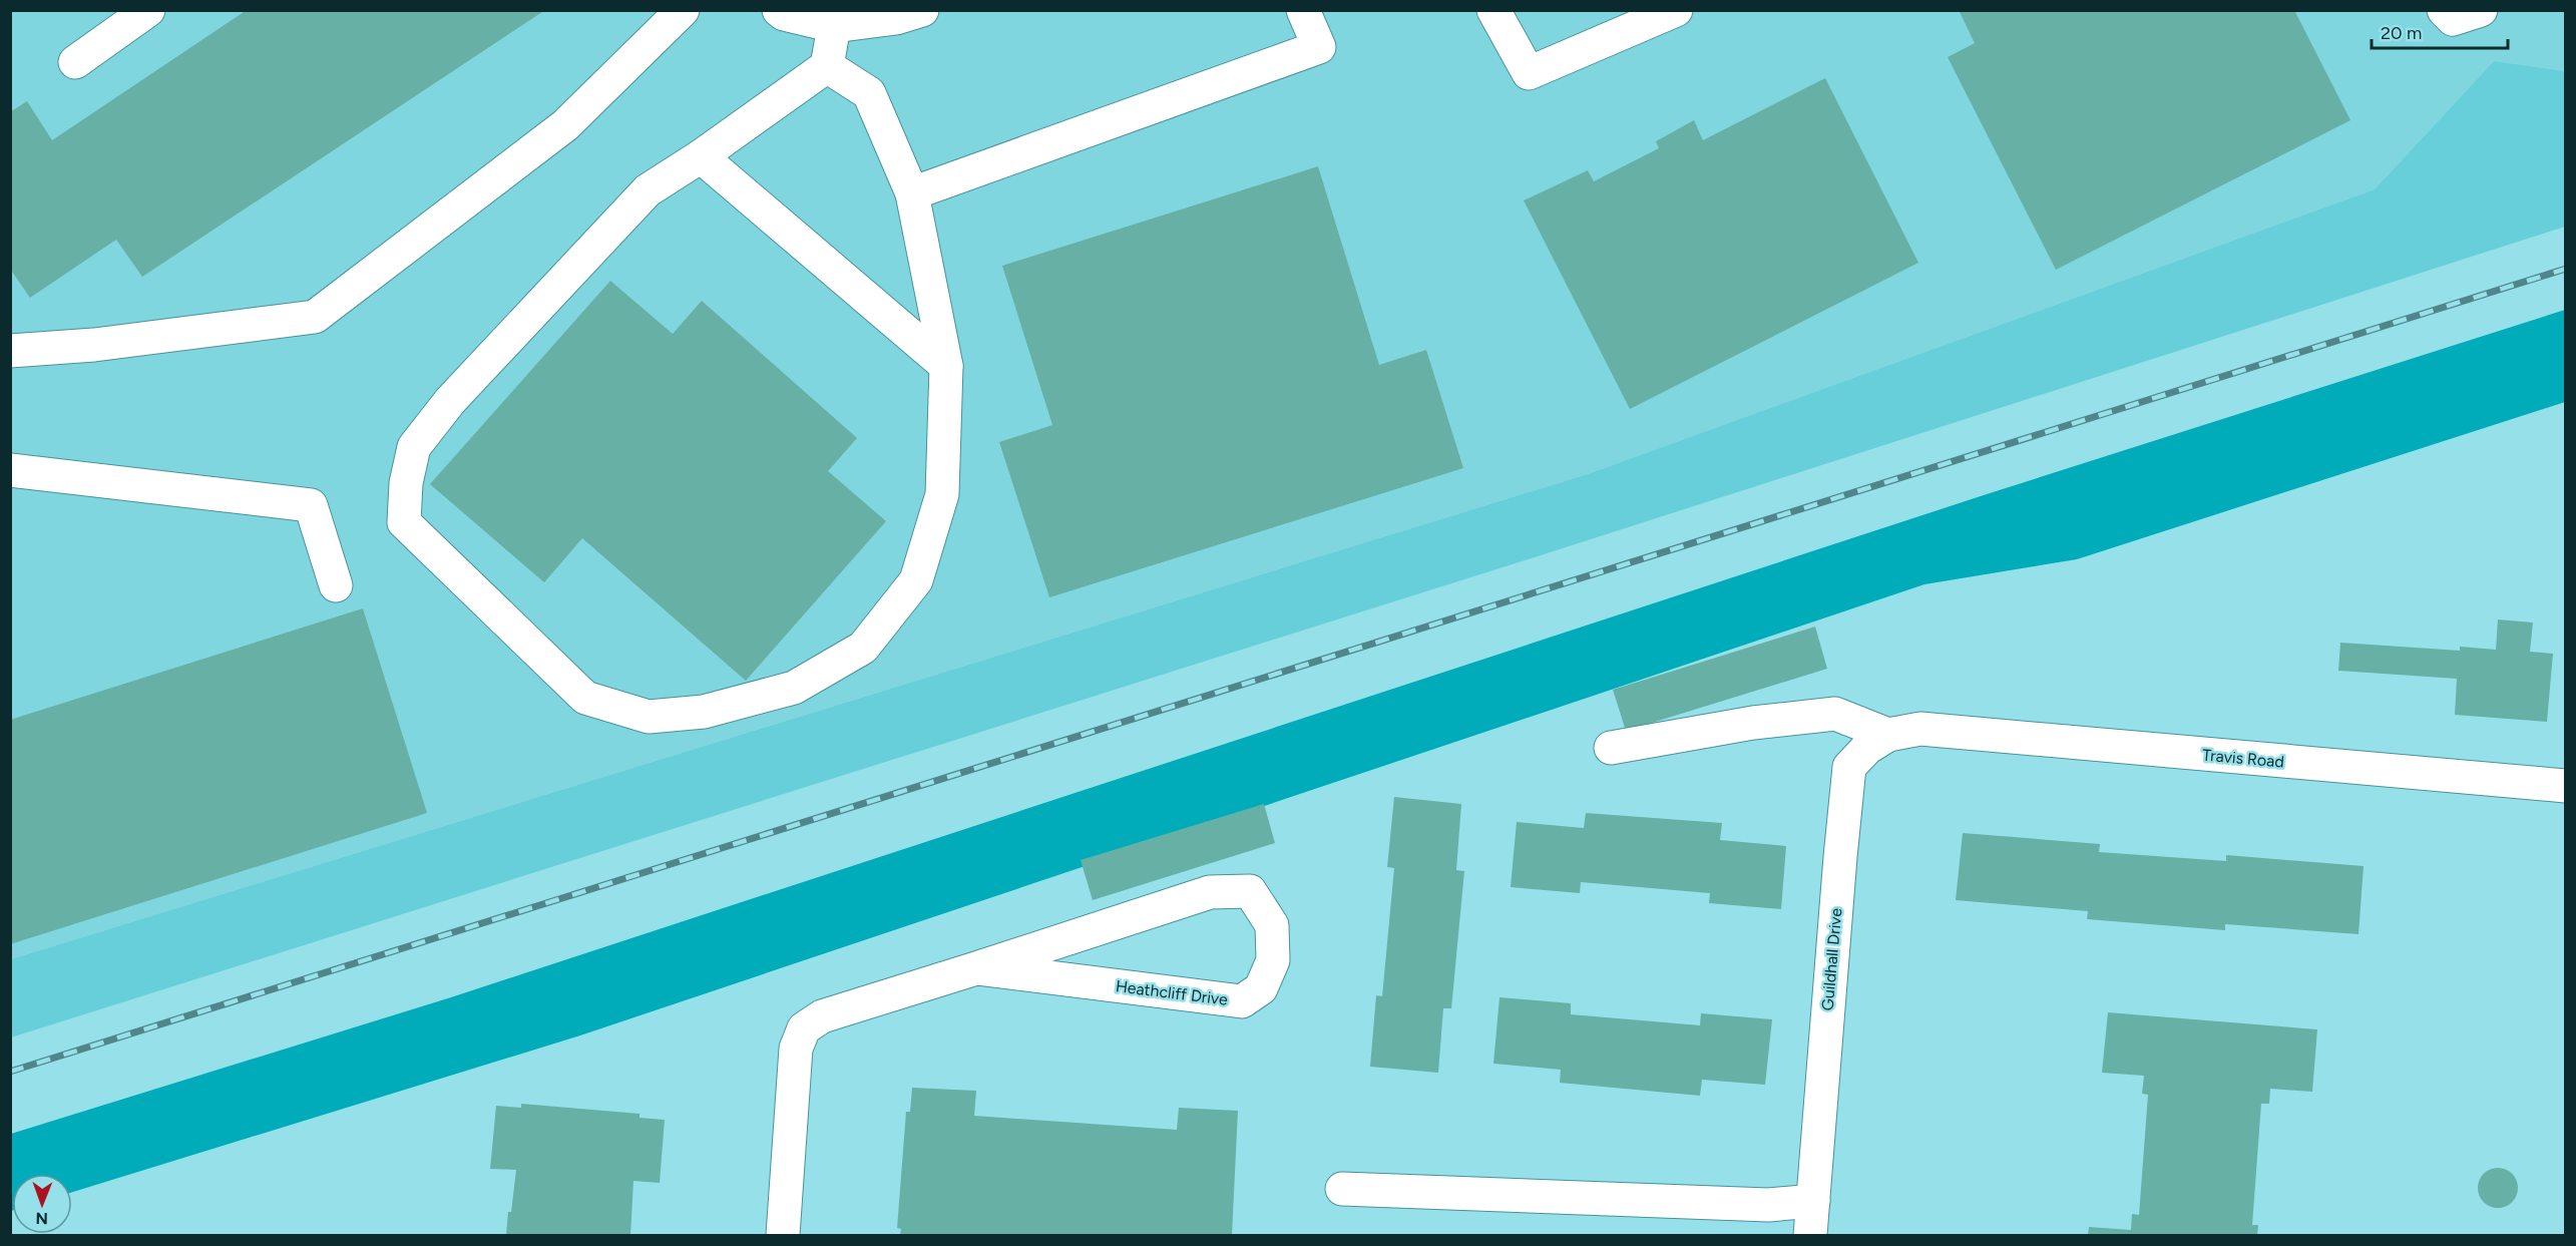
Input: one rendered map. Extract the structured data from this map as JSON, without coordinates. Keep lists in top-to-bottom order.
{
  "streets": {
    "street": ["Travis Road", "Guildhall Drive", "Heathcliff Drive"]
  },
  "crossings": [
    ["Travis Road", "Guildhall Drive"]
  ],
  "scale_bar": "20 m",
  "north": "bottom"
}
